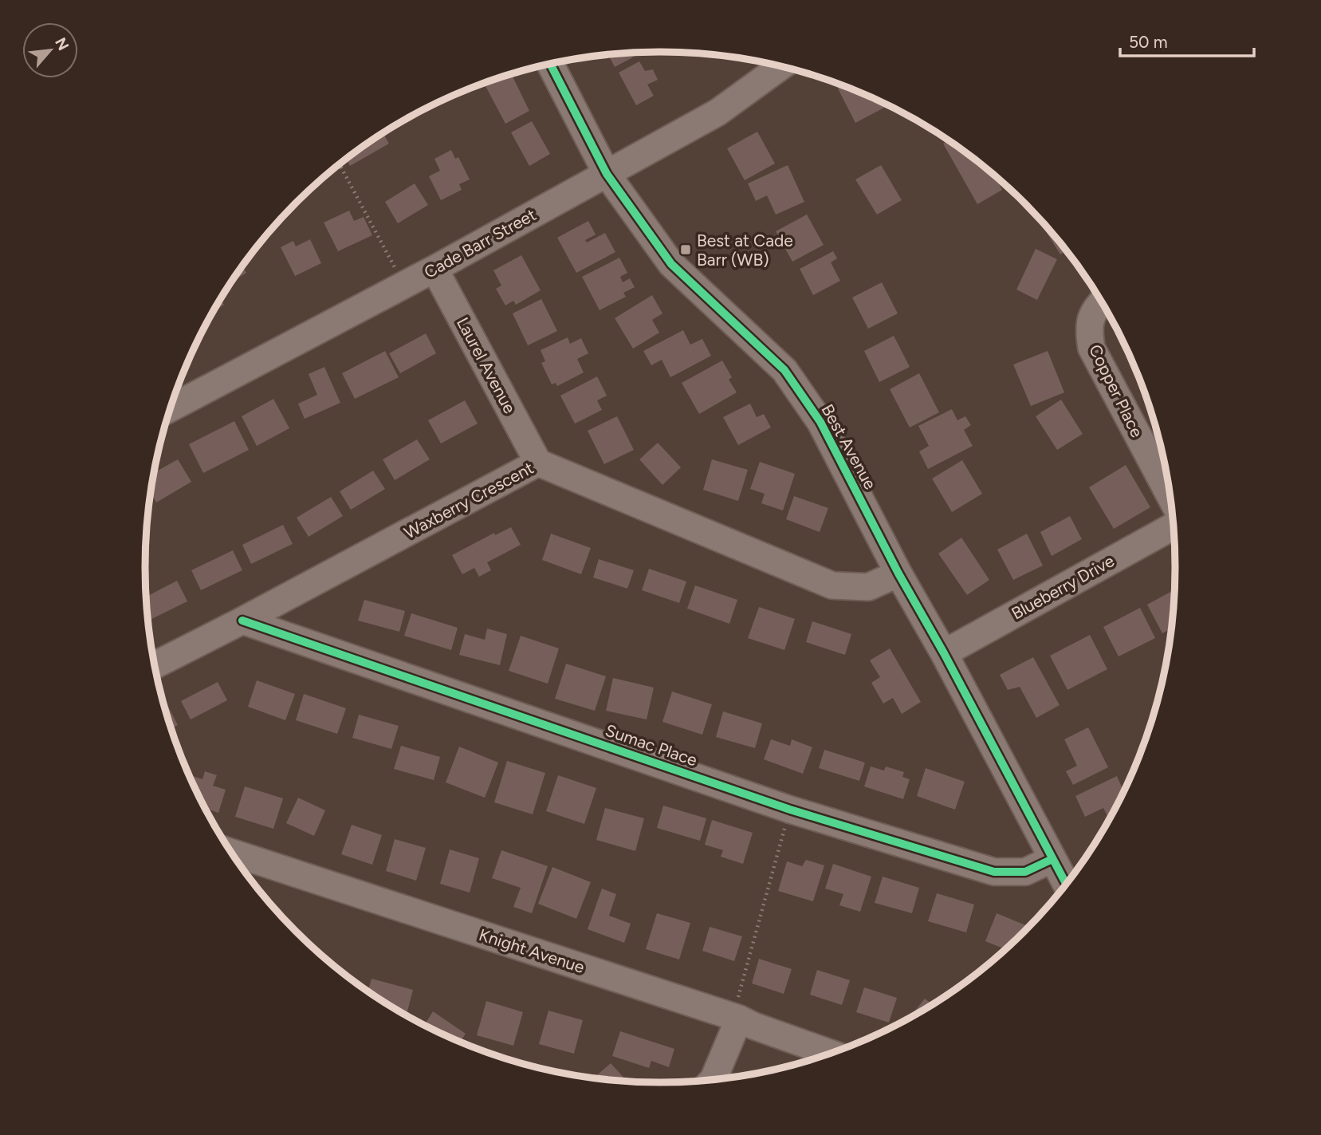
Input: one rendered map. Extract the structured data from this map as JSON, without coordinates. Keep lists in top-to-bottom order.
{
  "streets": {
    "street": [
      "Cade Barr Street",
      "Laurel Avenue",
      "Copper Place",
      "Best Avenue",
      "Waxberry Crescent",
      "Blueberry Drive",
      "Sumac Place",
      "Knight Avenue"
    ]
  },
  "crossings": [
    ["Cade Barr Street", "Laurel Avenue"],
    ["Cade Barr Street", "Best Avenue"],
    ["Laurel Avenue", "Waxberry Crescent"],
    ["Best Avenue", "Waxberry Crescent"],
    ["Best Avenue", "Blueberry Drive"],
    ["Best Avenue", "Sumac Place"],
    ["Waxberry Crescent", "Sumac Place"]
  ],
  "places": {
    "transit": ["Best at Cade Barr (WB)"]
  },
  "scale_bar": "50 m",
  "north": "top right"
}
